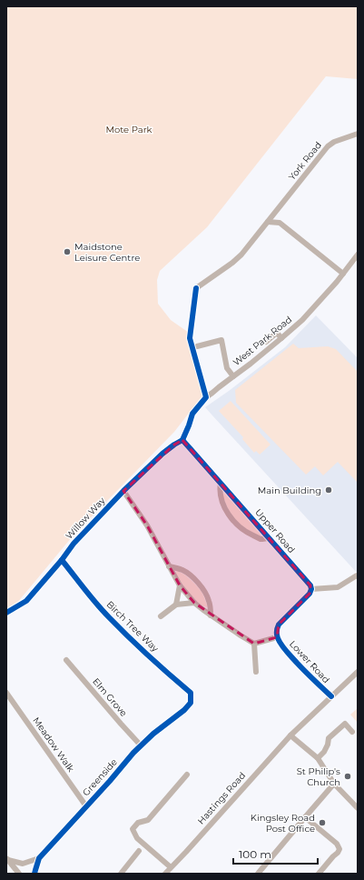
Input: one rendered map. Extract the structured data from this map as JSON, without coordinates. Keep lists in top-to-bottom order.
{
  "streets": {
    "street": [
      "York Road",
      "West Park Road",
      "Willow Way",
      "Upper Road",
      "Birch Tree Way",
      "Lower Road",
      "Elm Grove",
      "Meadow Walk",
      "Greenside",
      "Hastings Road"
    ]
  },
  "crossings": [
    ["West Park Road", "Willow Way"],
    ["West Park Road", "Upper Road"],
    ["Willow Way", "Upper Road"],
    ["Willow Way", "Birch Tree Way"],
    ["Birch Tree Way", "Greenside"],
    ["Lower Road", "Hastings Road"],
    ["Elm Grove", "Greenside"],
    ["Meadow Walk", "Greenside"]
  ],
  "parks": ["Mote Park"],
  "places": [
    "Maidstone Leisure Centre",
    "Main Building",
    "St Philip's Church",
    "Kingsley Road Post Office"
  ],
  "scale_bar": "100 m"
}
